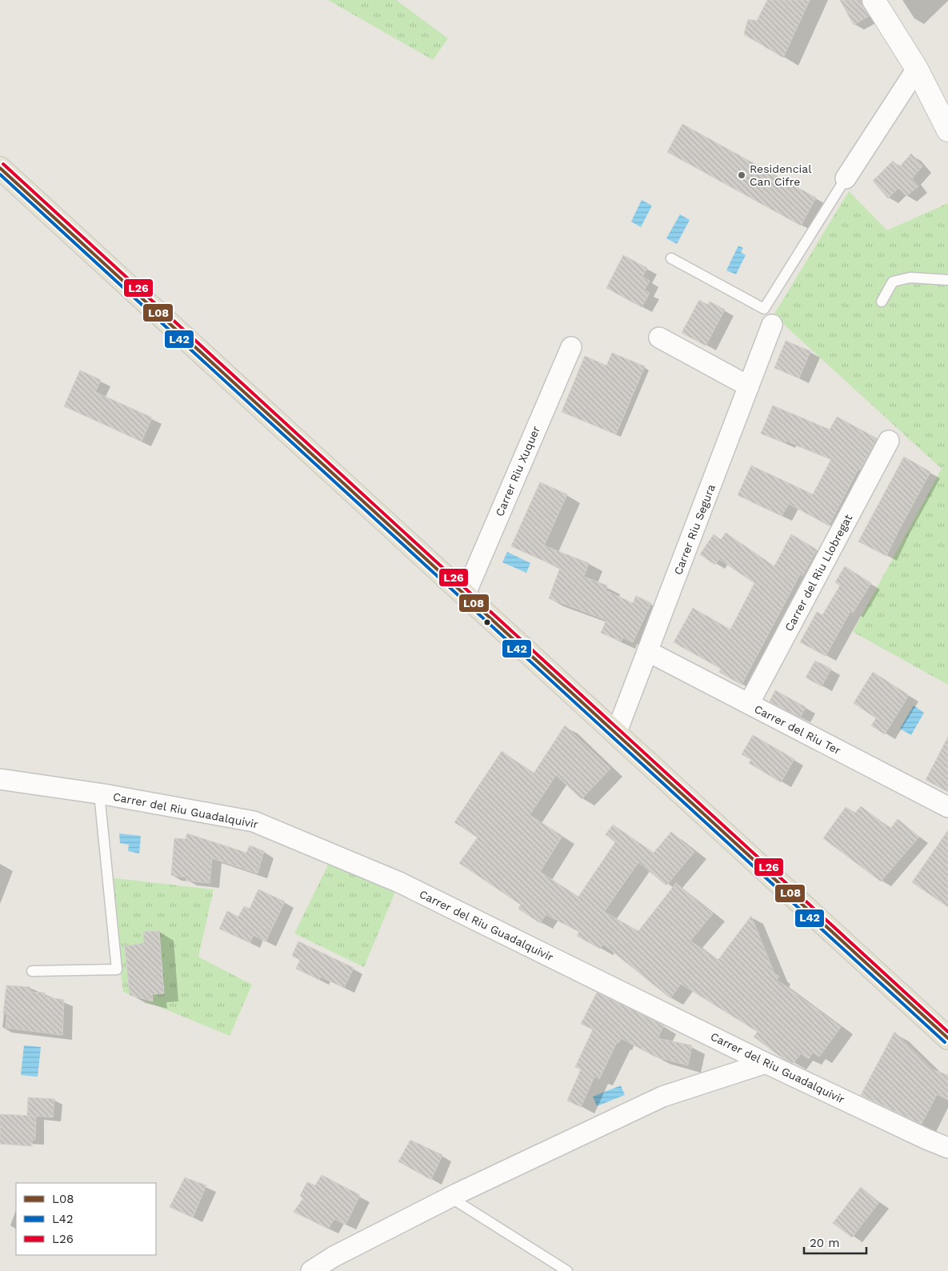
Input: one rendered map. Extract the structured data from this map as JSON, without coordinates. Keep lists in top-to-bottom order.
{
  "streets": {
    "street": [
      "Carrer Riu Xuquer",
      "Carrer Riu Segura",
      "Carrer del Riu Llobregat",
      "Carrer del Riu Ter",
      "Carrer del Riu Guadalquivir"
    ]
  },
  "crossings": [
    ["Carrer Riu Segura", "Carrer del Riu Ter"],
    ["Carrer del Riu Llobregat", "Carrer del Riu Ter"]
  ],
  "places": ["Residencial Can Cifre"],
  "lines": ["transit line L26", "transit line L08", "transit line L42"],
  "legend": ["L08", "L42", "L26"],
  "scale_bar": "20 m"
}
